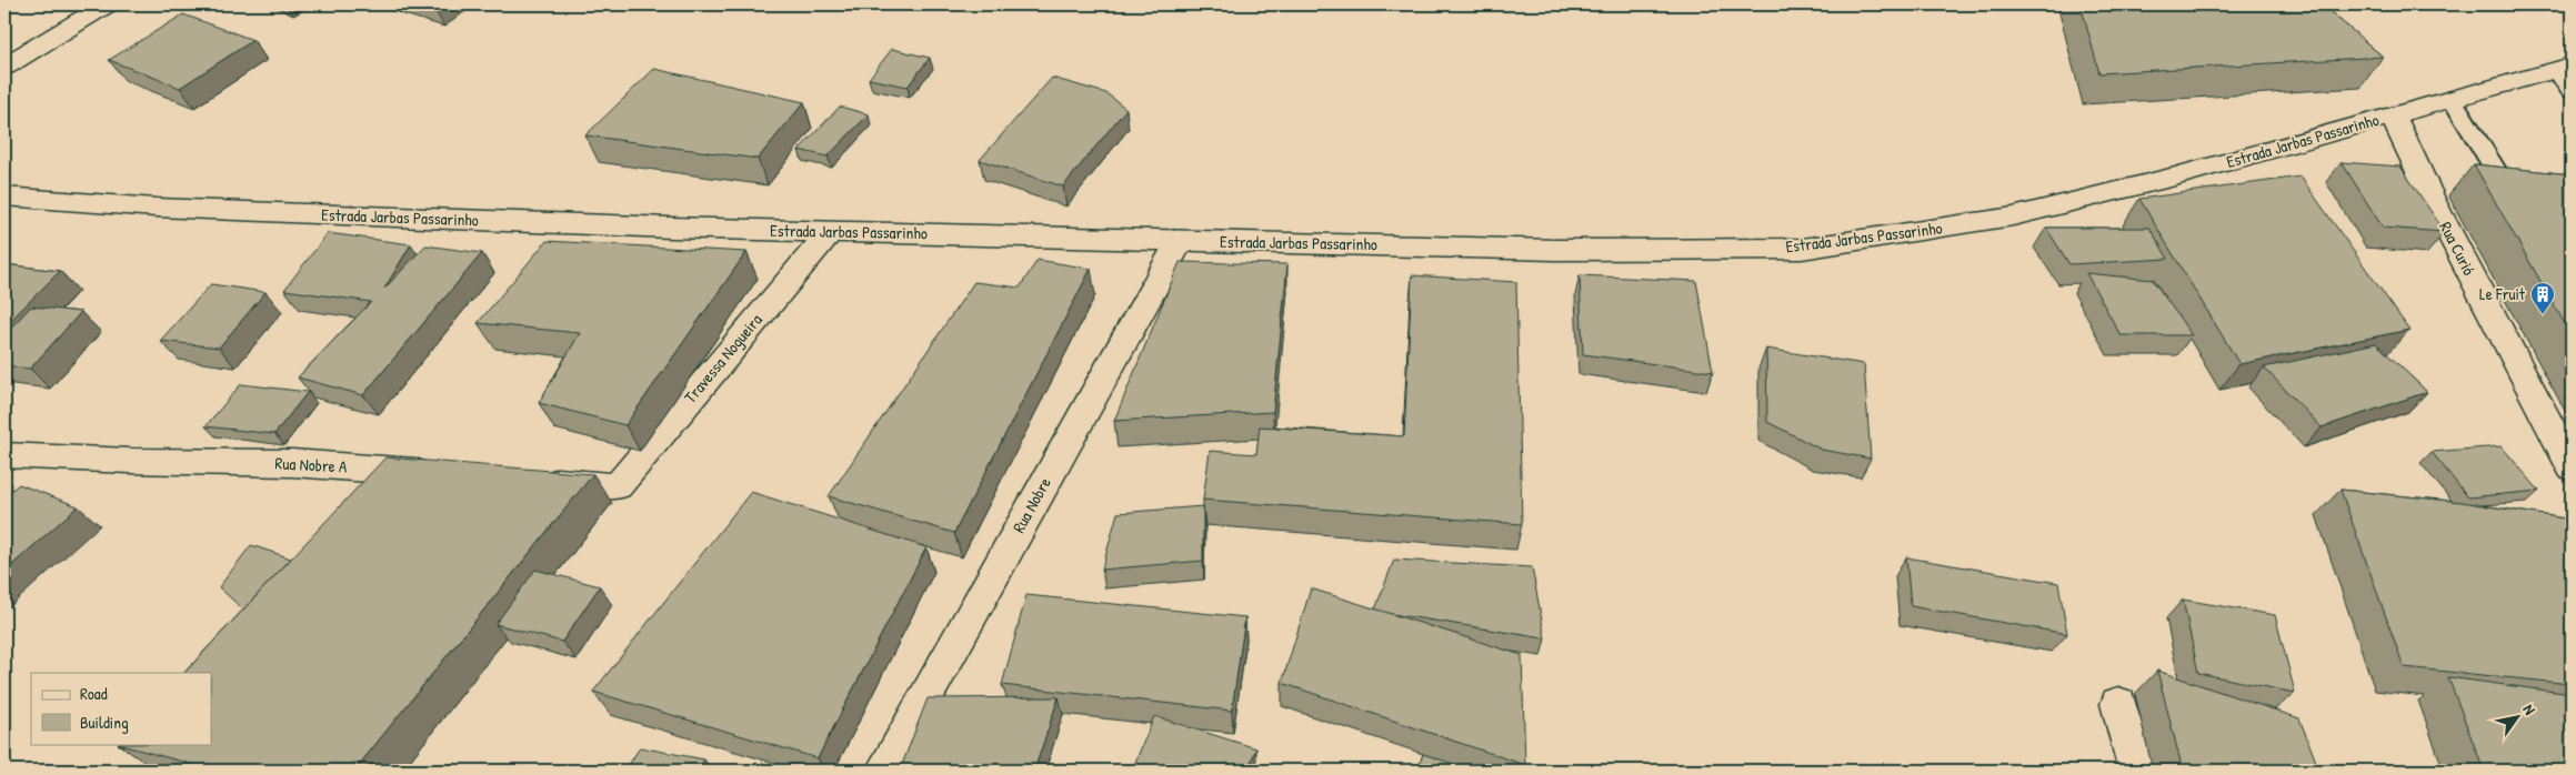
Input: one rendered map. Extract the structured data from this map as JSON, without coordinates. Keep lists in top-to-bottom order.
{
  "streets": {
    "street": [
      "Estrada Jarbas Passarinho",
      "Rua Curió",
      "Travessa Nogueira",
      "Rua Nobre A",
      "Rua Nobre"
    ]
  },
  "crossings": [
    ["Estrada Jarbas Passarinho", "Rua Curió"],
    ["Estrada Jarbas Passarinho", "Travessa Nogueira"],
    ["Estrada Jarbas Passarinho", "Rua Nobre"]
  ],
  "places": {
    "building": ["Le Fruit"]
  },
  "legend": ["Road", "Building"],
  "north": "top right"
}
